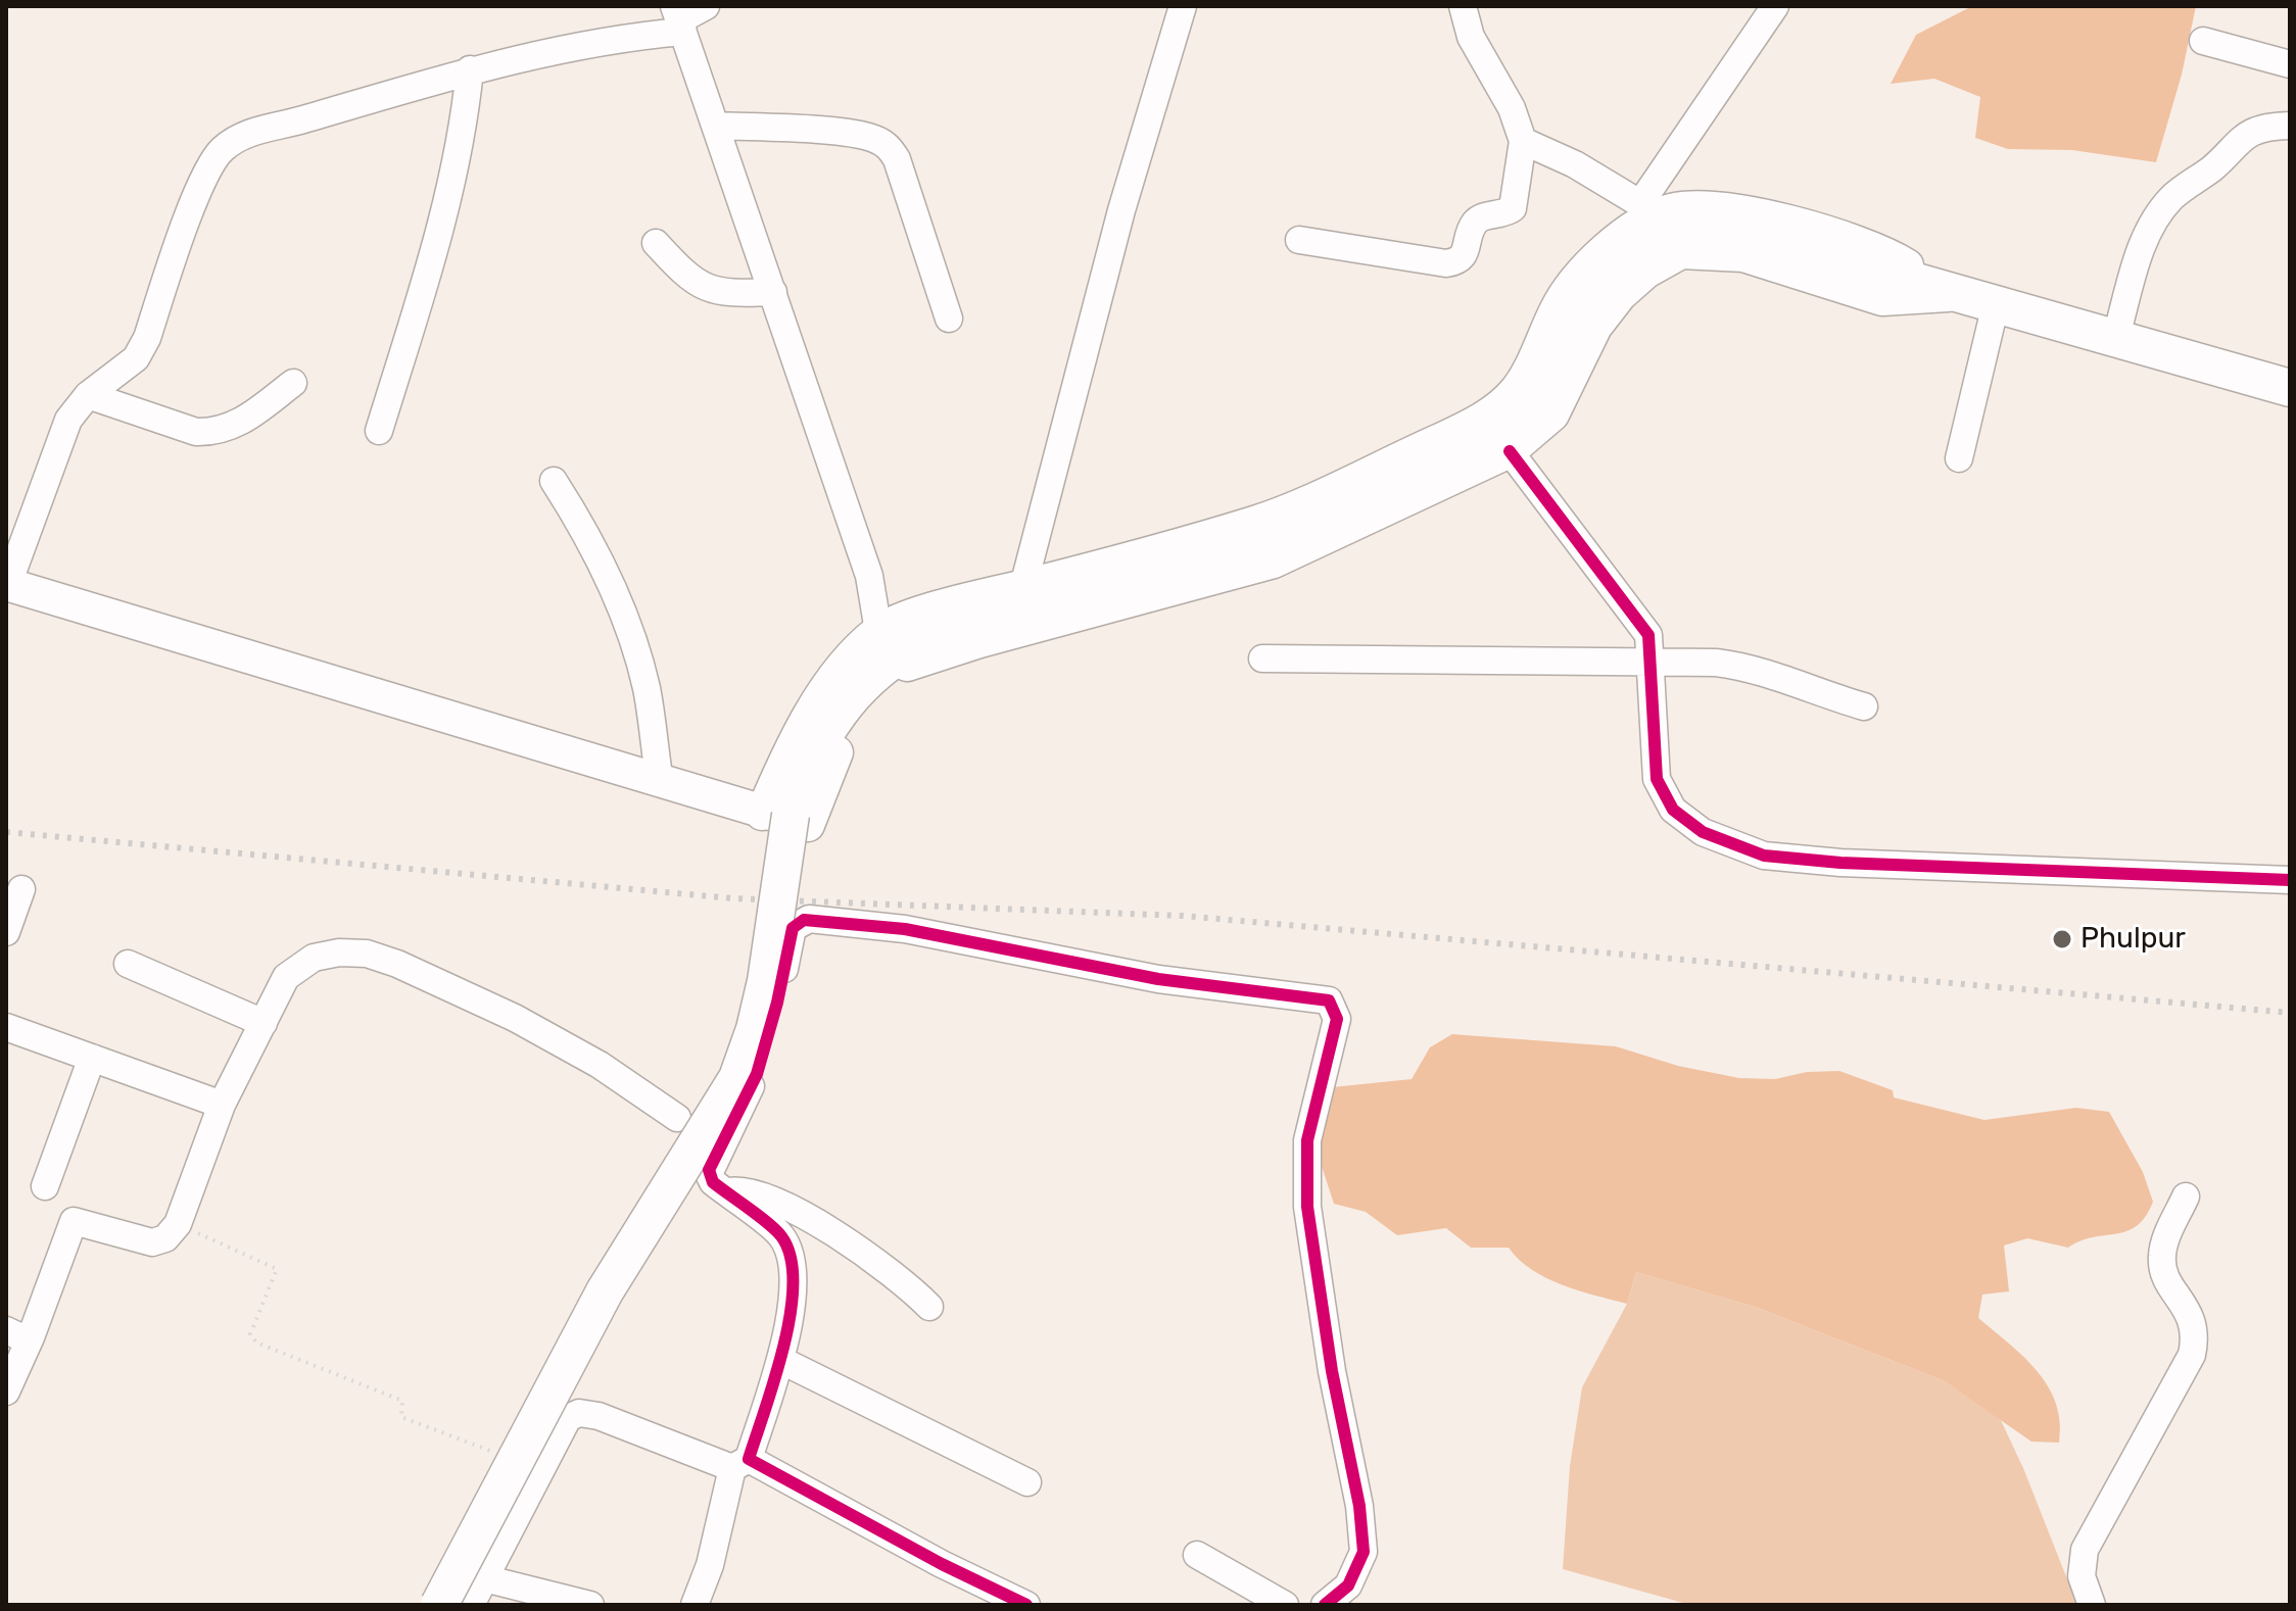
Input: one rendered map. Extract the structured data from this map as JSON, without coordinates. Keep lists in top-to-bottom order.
{
  "places": ["Phulpur"]
}
